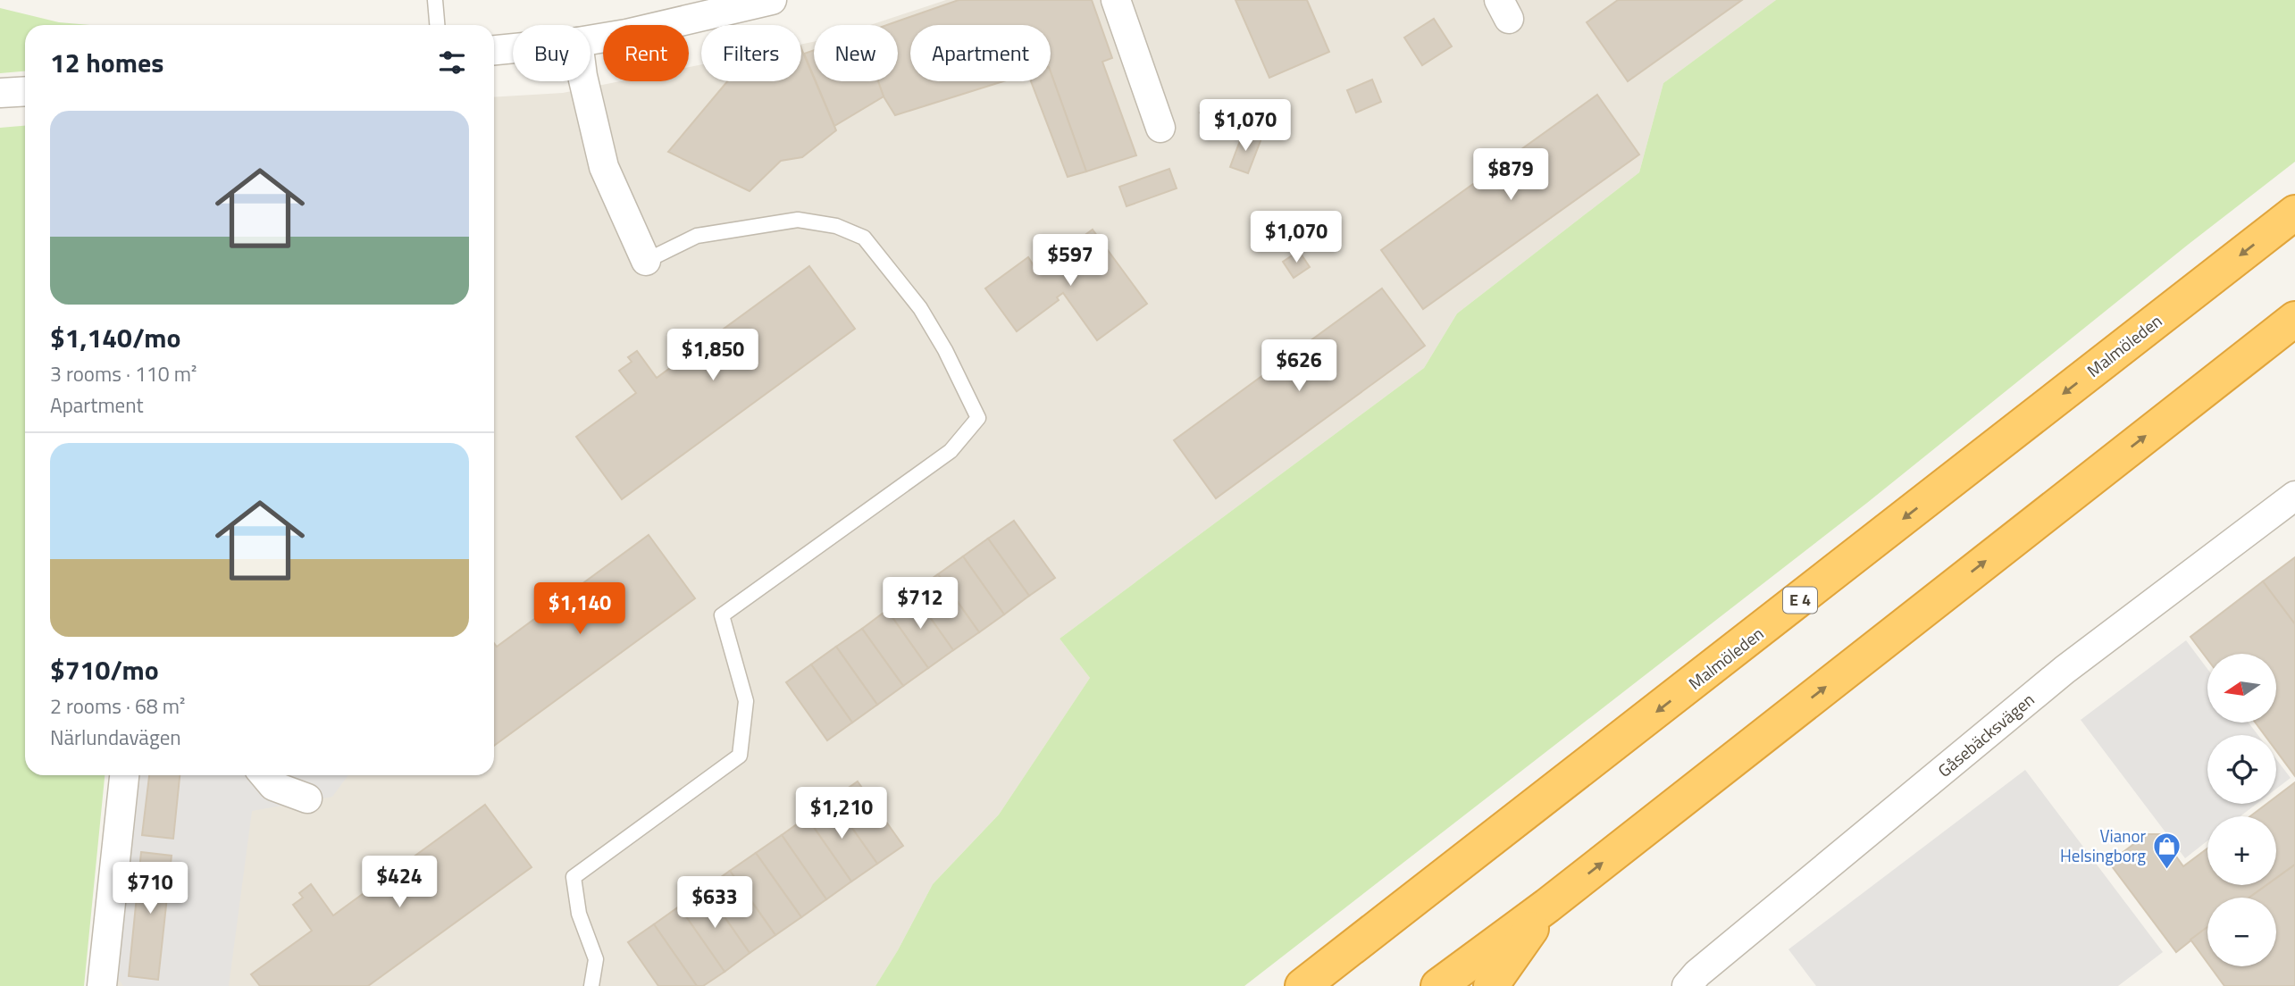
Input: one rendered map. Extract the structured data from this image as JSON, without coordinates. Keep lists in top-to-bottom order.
{
  "streets": {
    "highway": ["Malmöleden", "E 4"],
    "street": ["Gåsebäcksvägen"]
  },
  "places": {
    "shop": ["Vianor Helsingborg"]
  },
  "north": "left",
  "page": {
    "chip": [
      "Buy",
      "Rent",
      "Filters",
      "New",
      "Apartment"
    ],
    "heading": "12 homes",
    "price": [
      "$1,070",
      "$879",
      "$1,070",
      "$597",
      "$1,850",
      "$626",
      "$712",
      "$1,140",
      "$1,210",
      "$424",
      "$710",
      "$633"
    ],
    "list": [
      {
        "name": "$1,140/mo",
        "note": "3 rooms · 110 m² · Apartment"
      },
      {
        "name": "$710/mo",
        "note": "2 rooms · 68 m² · Närlundavägen"
      }
    ],
    "map_buttons": ["+", "−"]
  }
}
